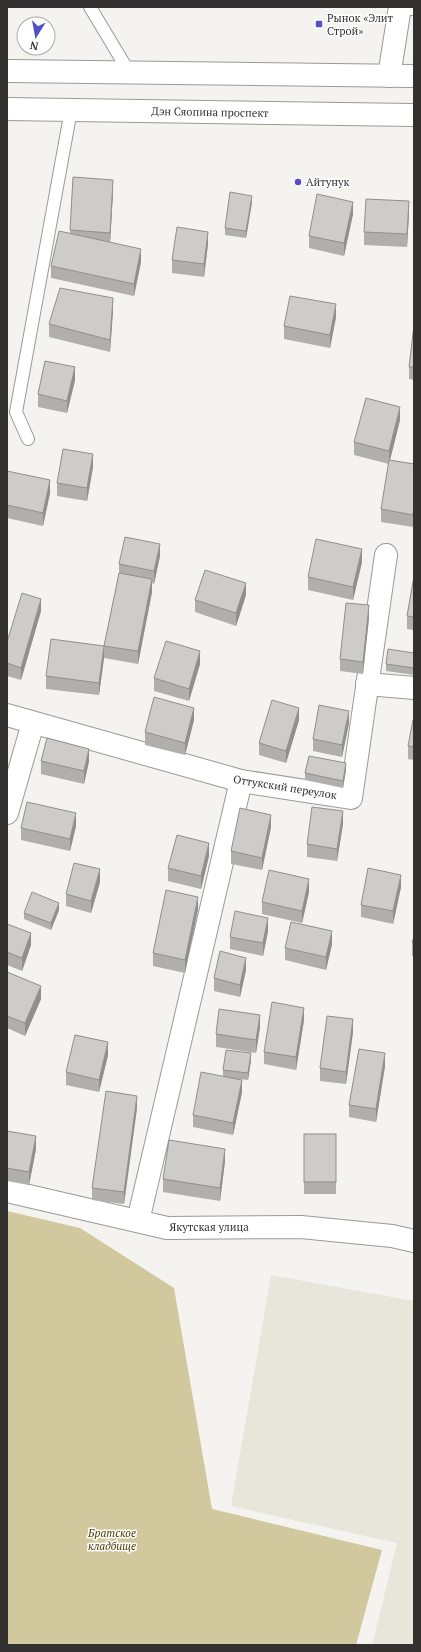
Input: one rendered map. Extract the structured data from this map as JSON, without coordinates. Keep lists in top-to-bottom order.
{
  "streets": {
    "street": ["Дэн Сяопина проспект", "Оттукский переулок", "Якутская улица"]
  },
  "parks": ["Братское кладбище"],
  "places": {
    "transit": ["Рынок «Элит Строй»"],
    "other": ["Айтунук"]
  },
  "north": "bottom"
}
